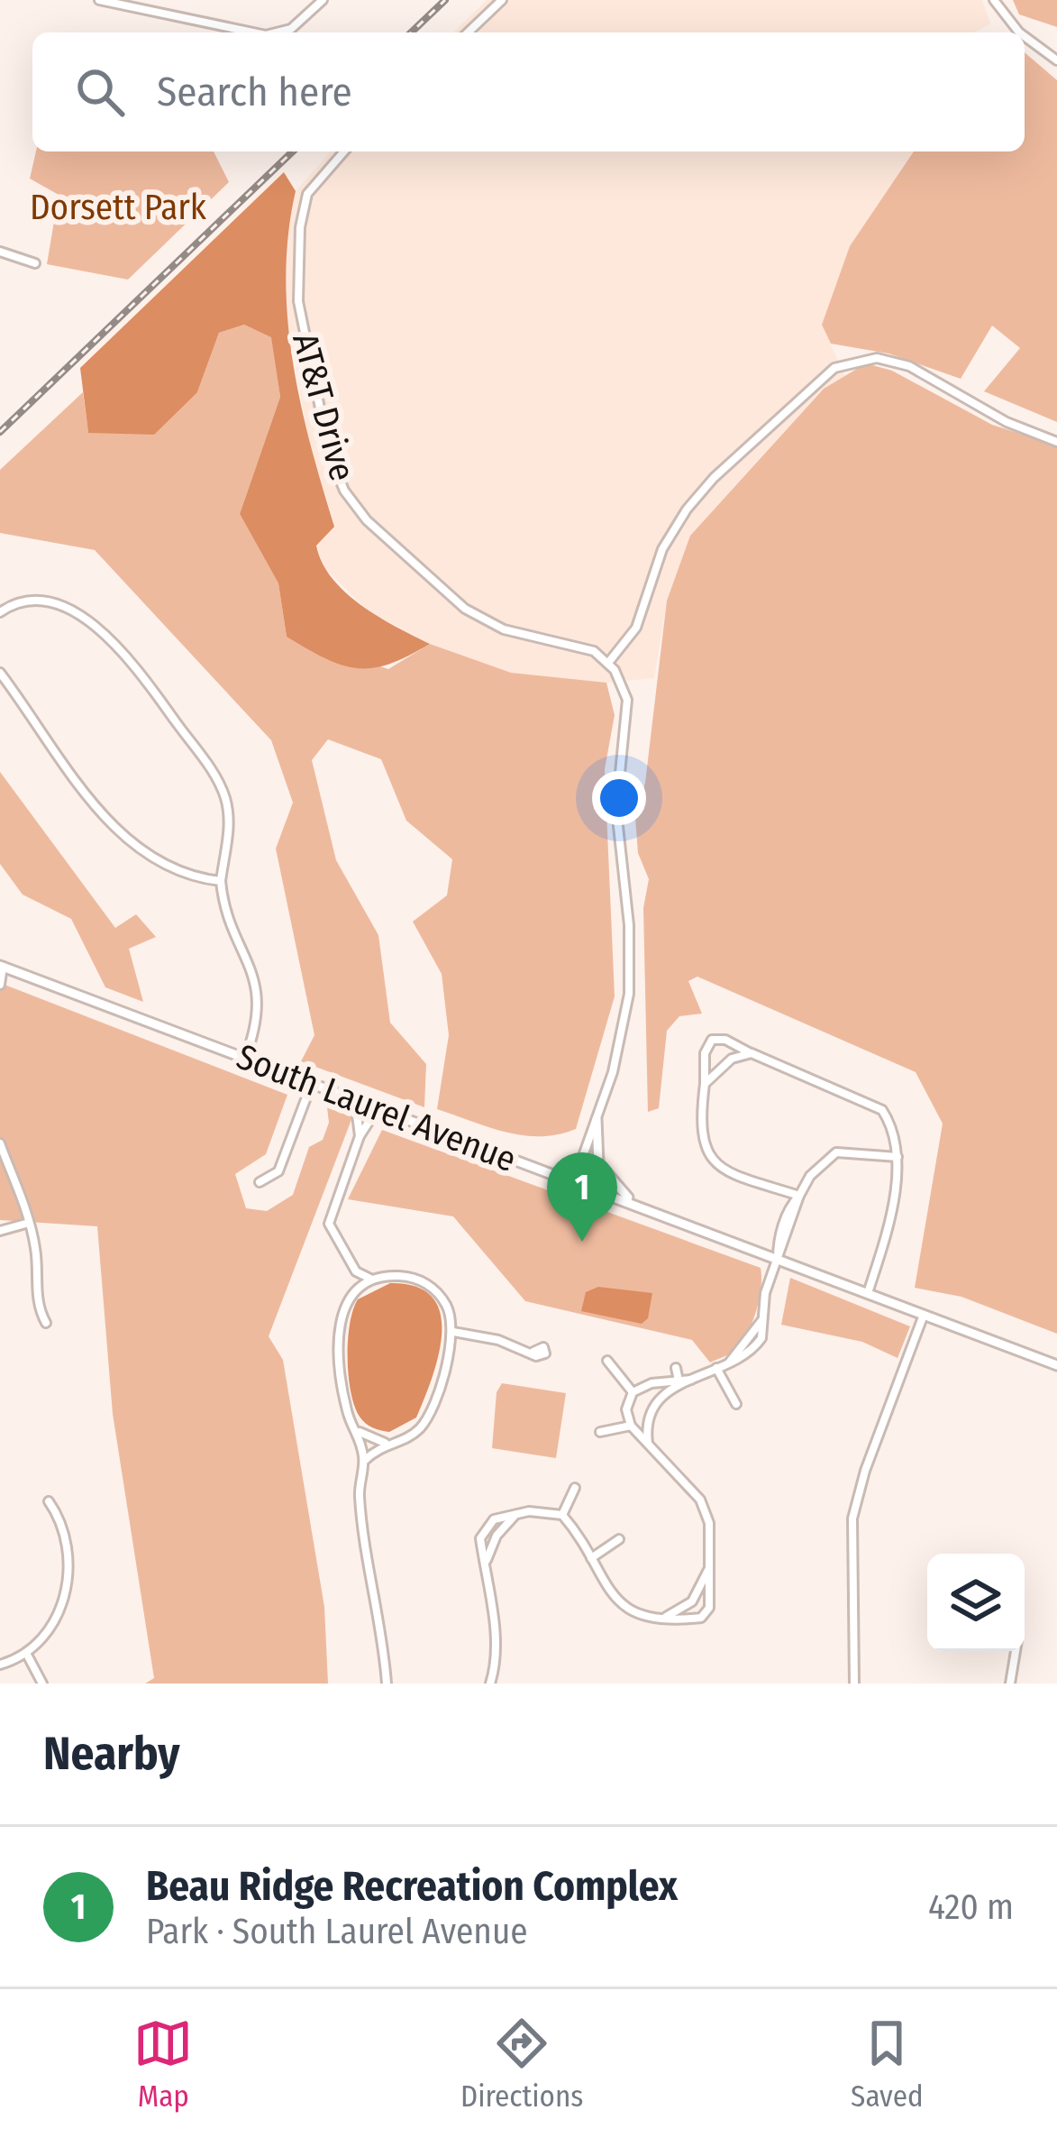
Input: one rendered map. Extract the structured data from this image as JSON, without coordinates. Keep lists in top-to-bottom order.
{
  "streets": {
    "main road": ["South Laurel Avenue"],
    "street": ["AT&T Drive"]
  },
  "parks": ["Dorsett Park"],
  "page": {
    "search": "Search here",
    "pins": "1",
    "heading": "Nearby",
    "list": [
      {
        "mark": "1",
        "name": "Beau Ridge Recreation Complex",
        "note": "Park · South Laurel Avenue",
        "value": "420 m"
      }
    ],
    "nav": ["Map", "Directions", "Saved"]
  }
}
